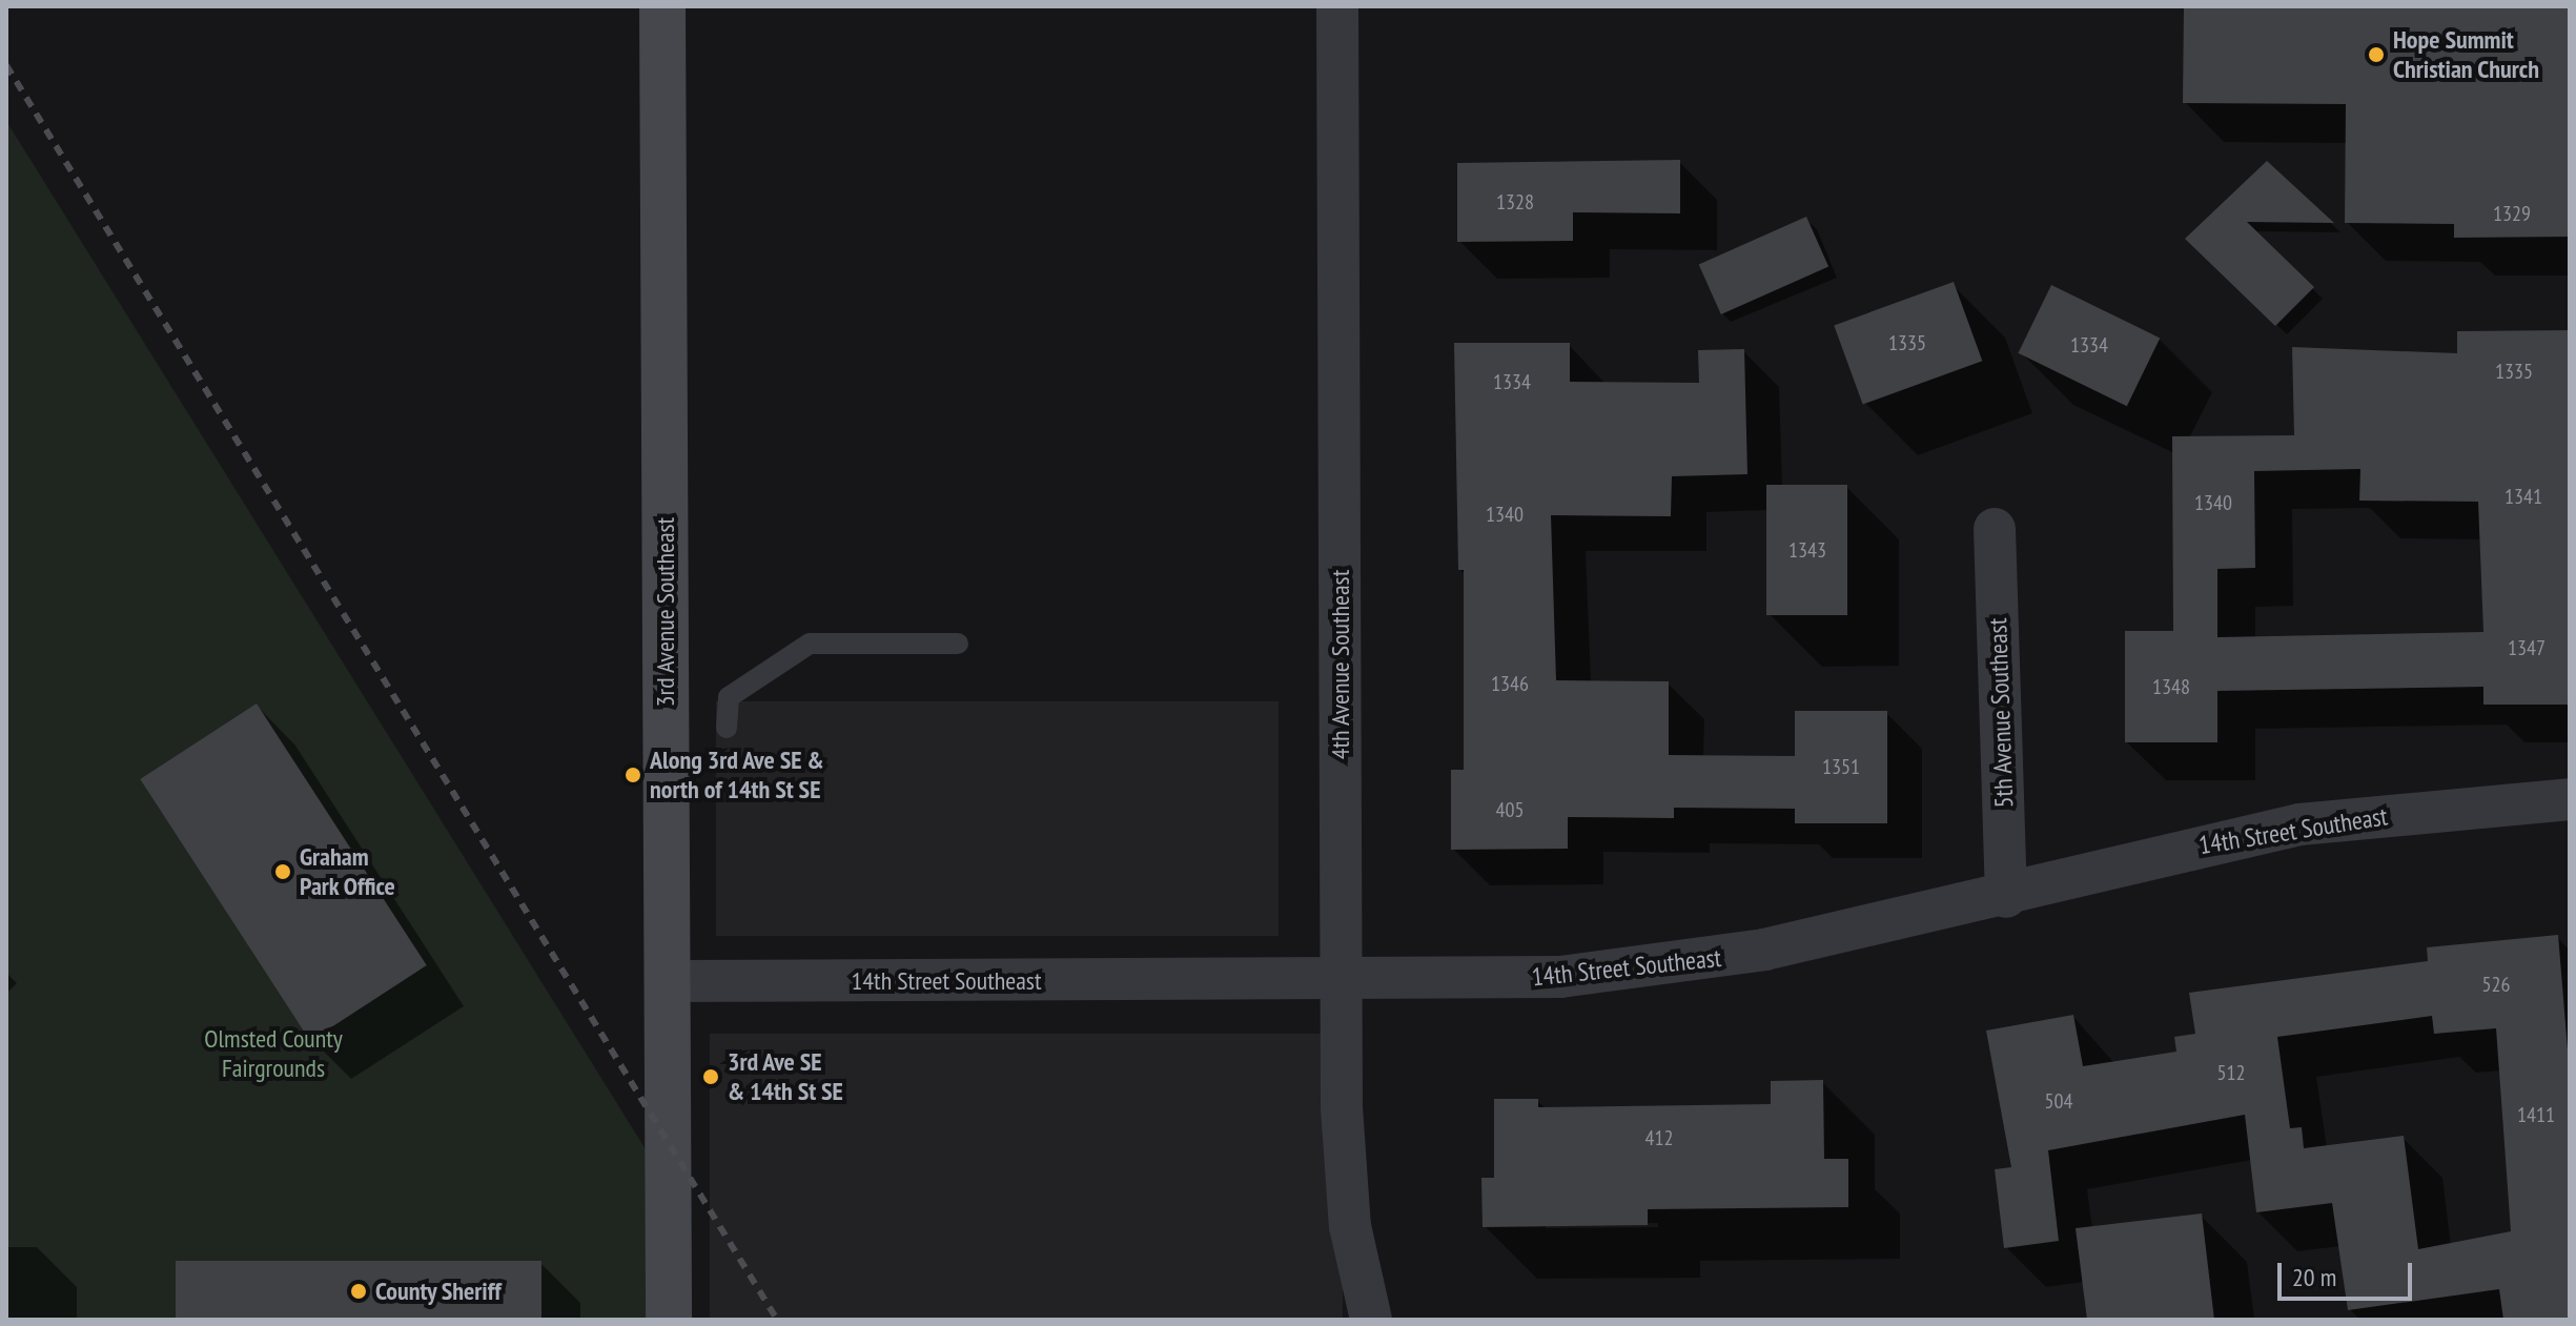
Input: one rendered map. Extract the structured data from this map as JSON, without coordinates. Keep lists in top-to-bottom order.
{
  "streets": {
    "main road": ["3rd Avenue Southeast"],
    "street": ["4th Avenue Southeast", "5th Avenue Southeast", "14th Street Southeast"]
  },
  "crossings": [
    ["3rd Avenue Southeast", "14th Street Southeast"],
    ["4th Avenue Southeast", "14th Street Southeast"],
    ["5th Avenue Southeast", "14th Street Southeast"]
  ],
  "parks": ["Olmsted County Fairgrounds"],
  "places": [
    "Hope Summit Christian Church",
    "Along 3rd Ave SE & north of 14th St SE",
    "Graham Park Office",
    "3rd Ave SE & 14th St SE",
    "County Sheriff"
  ],
  "house_numbers": [
    "1328",
    "1329",
    "1335",
    "1334",
    "1335",
    "1334",
    "1341",
    "1340",
    "1340",
    "1343",
    "1347",
    "1346",
    "1348",
    "1351",
    "405",
    "526",
    "512",
    "504",
    "1411",
    "412"
  ],
  "scale_bar": "20 m"
}
